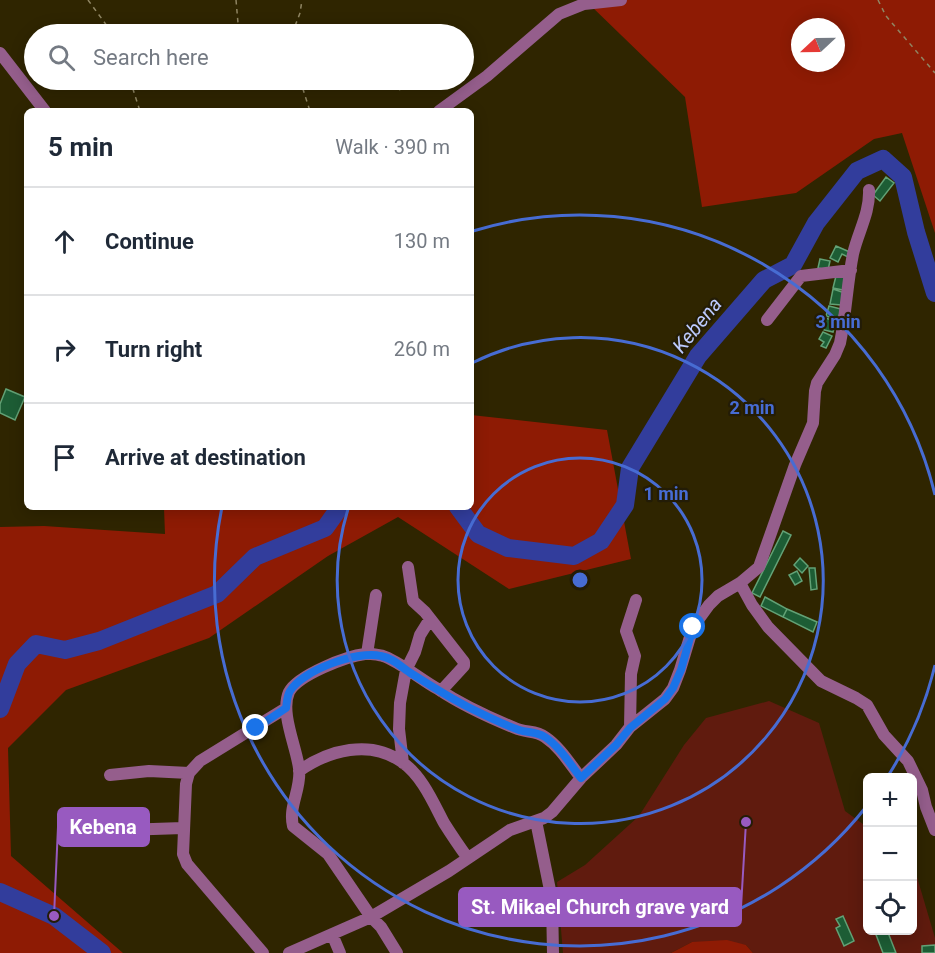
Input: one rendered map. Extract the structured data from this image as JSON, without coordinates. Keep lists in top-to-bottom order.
{
  "water": ["Kebena"],
  "places": ["St. Mikael Church grave yard", "Kebena"],
  "north": "left",
  "page": {
    "search": "Search here",
    "heading": ["5 min", "Walk · 390 m"],
    "list": [
      ["Continue", "130 m"],
      ["Turn right", "260 m"],
      "Arrive at destination"
    ],
    "map_buttons": ["+", "−"]
  },
  "rings": ["3 min", "2 min", "1 min"]
}
